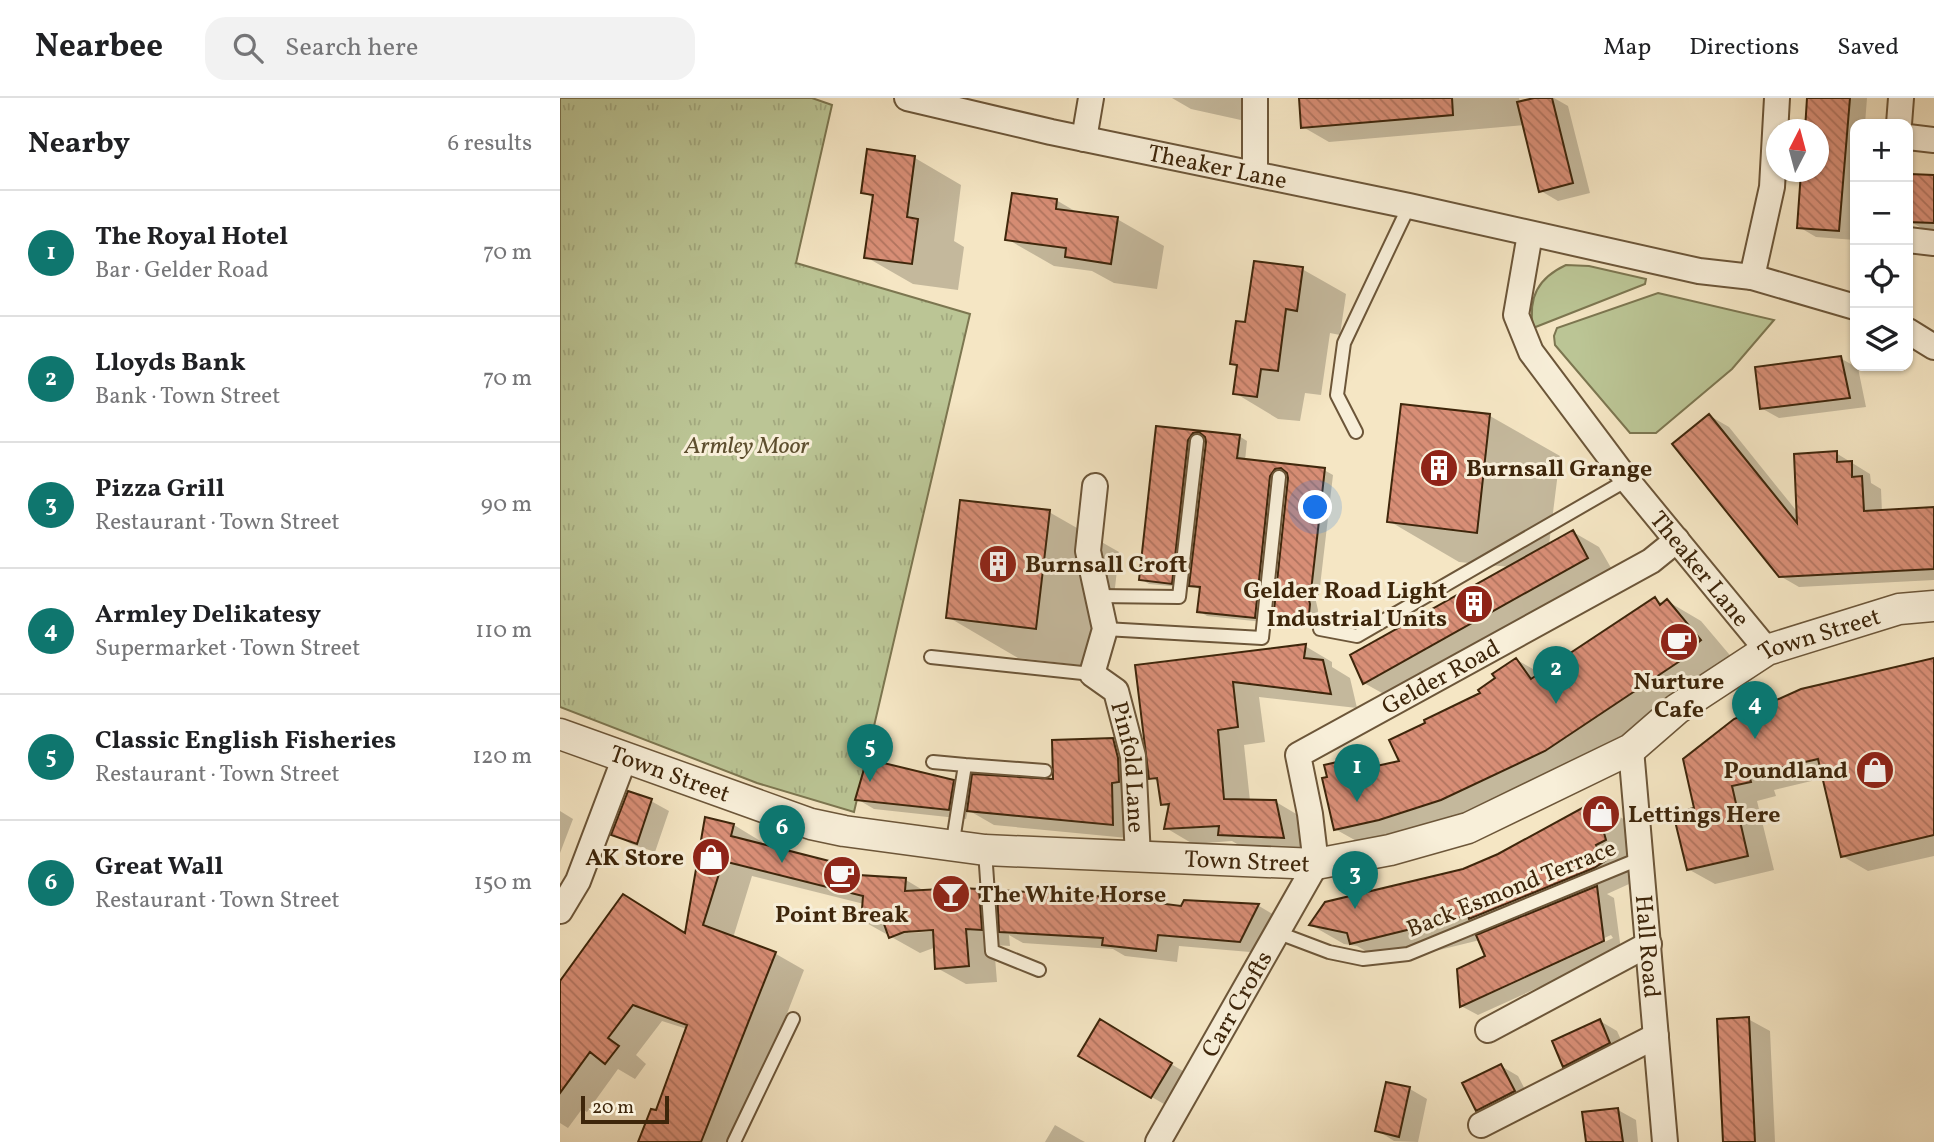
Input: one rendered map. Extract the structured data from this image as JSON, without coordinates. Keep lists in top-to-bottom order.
{
  "streets": {
    "street": [
      "Theaker Lane",
      "Town Street",
      "Gelder Road",
      "Pinfold Lane",
      "Hall Road",
      "Carr Crofts"
    ],
    "lane": ["Back Esmond Terrace"]
  },
  "crossings": [
    ["Theaker Lane", "Town Street"],
    ["Theaker Lane", "Gelder Road"],
    ["Town Street", "Gelder Road"],
    ["Town Street", "Pinfold Lane"],
    ["Town Street", "Hall Road"],
    ["Town Street", "Carr Crofts"],
    ["Gelder Road", "Carr Crofts"],
    ["Back Esmond Terrace", "Hall Road"],
    ["Back Esmond Terrace", "Carr Crofts"]
  ],
  "parks": ["Armley Moor"],
  "places": {
    "building": ["Burnsall Grange", "Burnsall Croft", "Gelder Road Light Industrial Units"],
    "cafe": ["Nurture Cafe", "Point Break"],
    "shop": ["Poundland", "Lettings Here", "AK Store"],
    "bar": ["The White Horse"]
  },
  "scale_bar": "20 m",
  "north": "top",
  "page": {
    "header": "Nearbee",
    "search": "Search here",
    "nav": ["Map", "Directions", "Saved"],
    "heading": ["Nearby", "6 results"],
    "map_buttons": ["+", "−"],
    "list": [
      {
        "mark": "1",
        "name": "The Royal Hotel",
        "note": "Bar · Gelder Road",
        "value": "70 m"
      },
      {
        "mark": "2",
        "name": "Lloyds Bank",
        "note": "Bank · Town Street",
        "value": "70 m"
      },
      {
        "mark": "3",
        "name": "Pizza Grill",
        "note": "Restaurant · Town Street",
        "value": "90 m"
      },
      {
        "mark": "4",
        "name": "Armley Delikatesy",
        "note": "Supermarket · Town Street",
        "value": "110 m"
      },
      {
        "mark": "5",
        "name": "Classic English Fisheries",
        "note": "Restaurant · Town Street",
        "value": "120 m"
      },
      {
        "mark": "6",
        "name": "Great Wall",
        "note": "Restaurant · Town Street",
        "value": "150 m"
      }
    ],
    "pins": [
      "2",
      "4",
      "5",
      "1",
      "6",
      "3"
    ],
    "scale": "20 m"
  }
}
